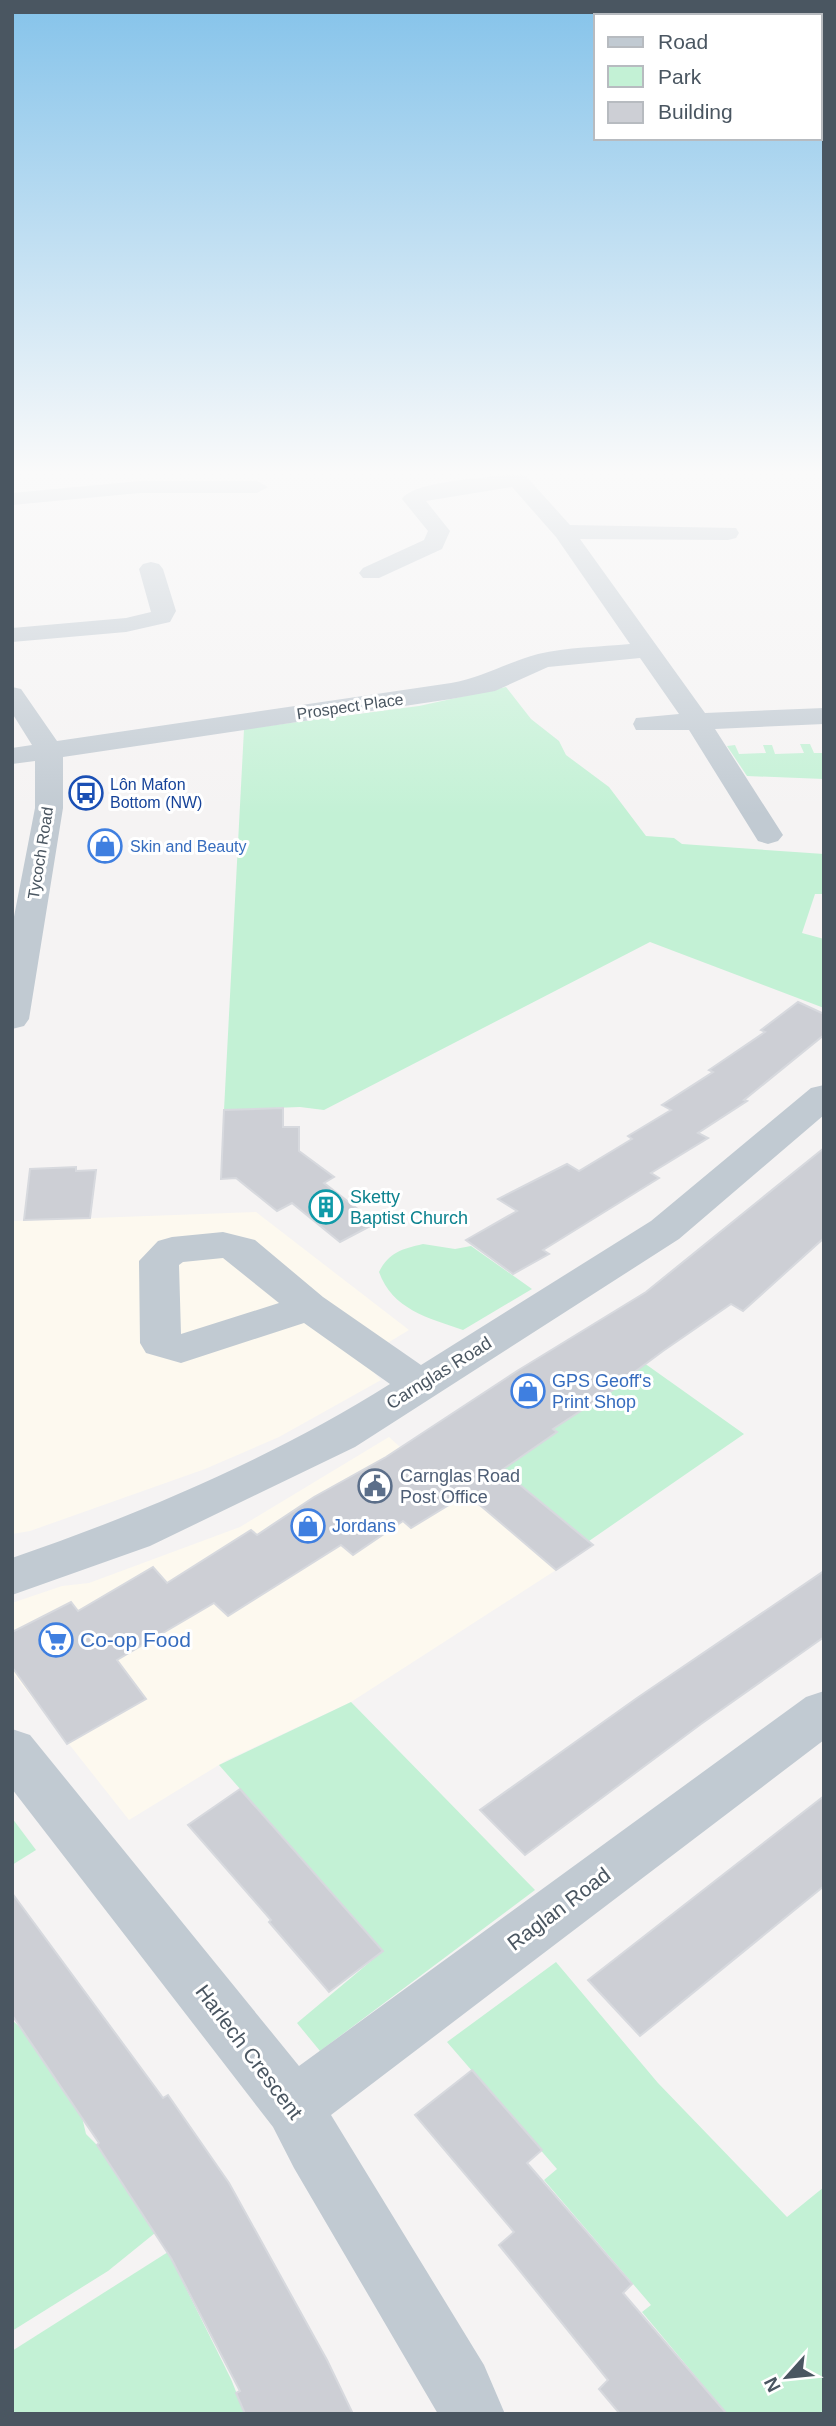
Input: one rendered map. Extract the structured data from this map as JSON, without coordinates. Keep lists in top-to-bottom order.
{
  "streets": {
    "street": [
      "Prospect Place",
      "Tycoch Road",
      "Carnglas Road",
      "Raglan Road",
      "Harlech Crescent"
    ]
  },
  "crossings": [
    ["Prospect Place", "Tycoch Road"],
    ["Raglan Road", "Harlech Crescent"]
  ],
  "places": {
    "bus stop": ["Lôn Mafon Bottom (NW)"],
    "shop": ["Skin and Beauty", "GPS Geoff's Print Shop", "Jordans"],
    "building": ["Sketty Baptist Church"],
    "public building": ["Carnglas Road Post Office"],
    "supermarket": ["Co-op Food"]
  },
  "legend": ["Road", "Park", "Building"],
  "north": "bottom left"
}
